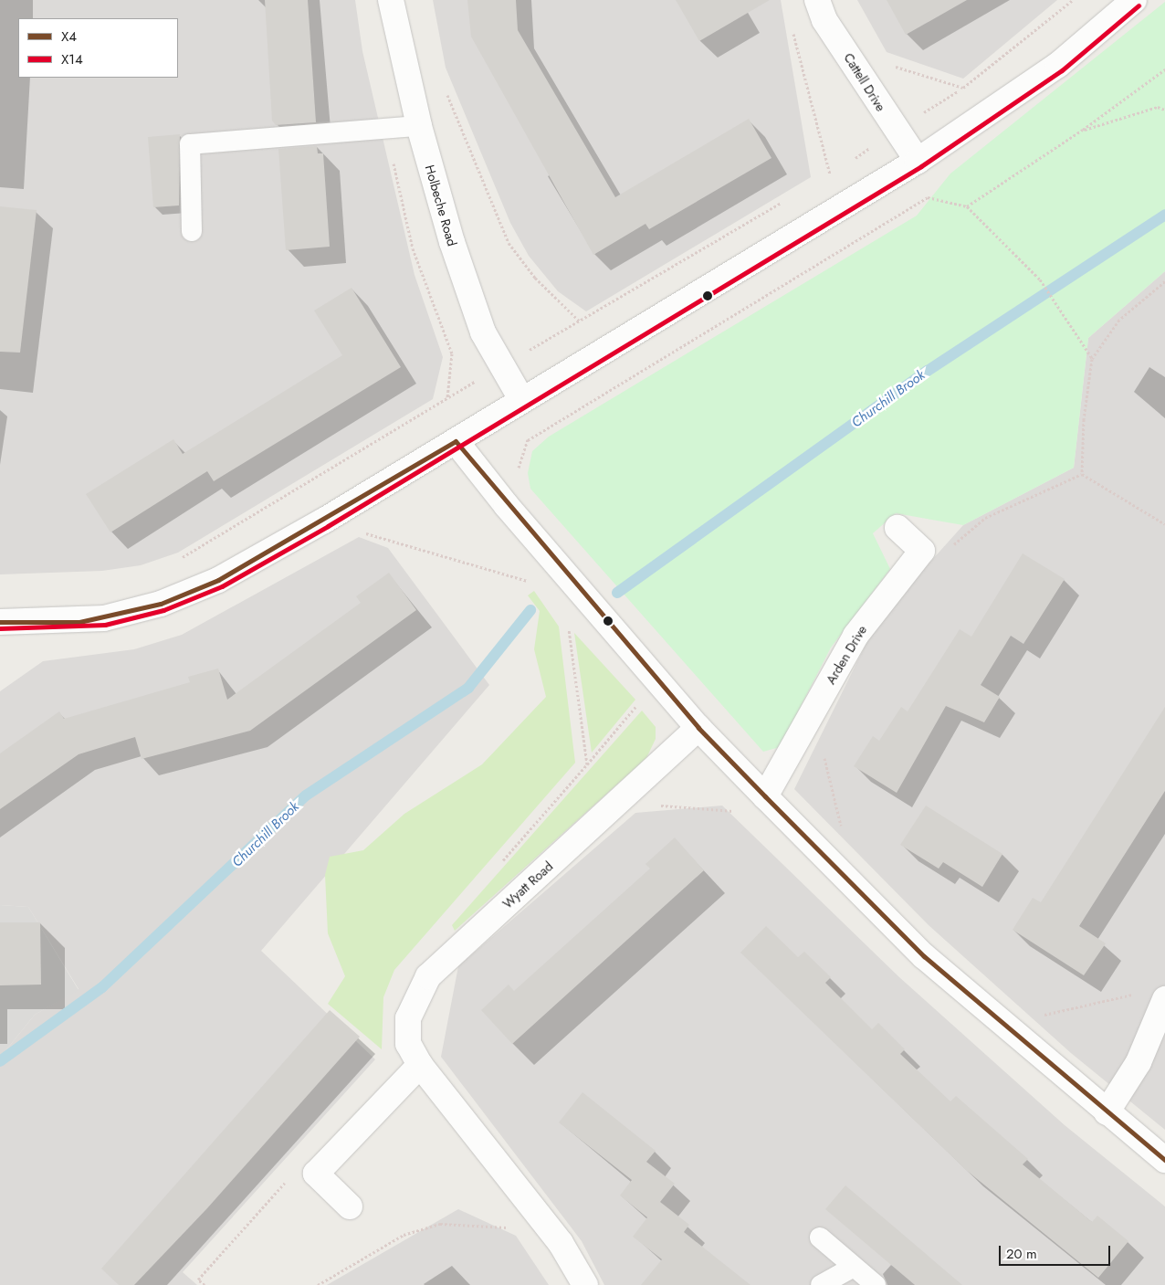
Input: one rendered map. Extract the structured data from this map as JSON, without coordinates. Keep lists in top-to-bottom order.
{
  "streets": {
    "street": [
      "Cattell Drive",
      "Holbeche Road",
      "Arden Drive",
      "Wyatt Road"
    ]
  },
  "water": ["Churchill Brook"],
  "lines": ["transit line X14", "transit line X4"],
  "legend": ["X4", "X14"],
  "scale_bar": "20 m"
}
